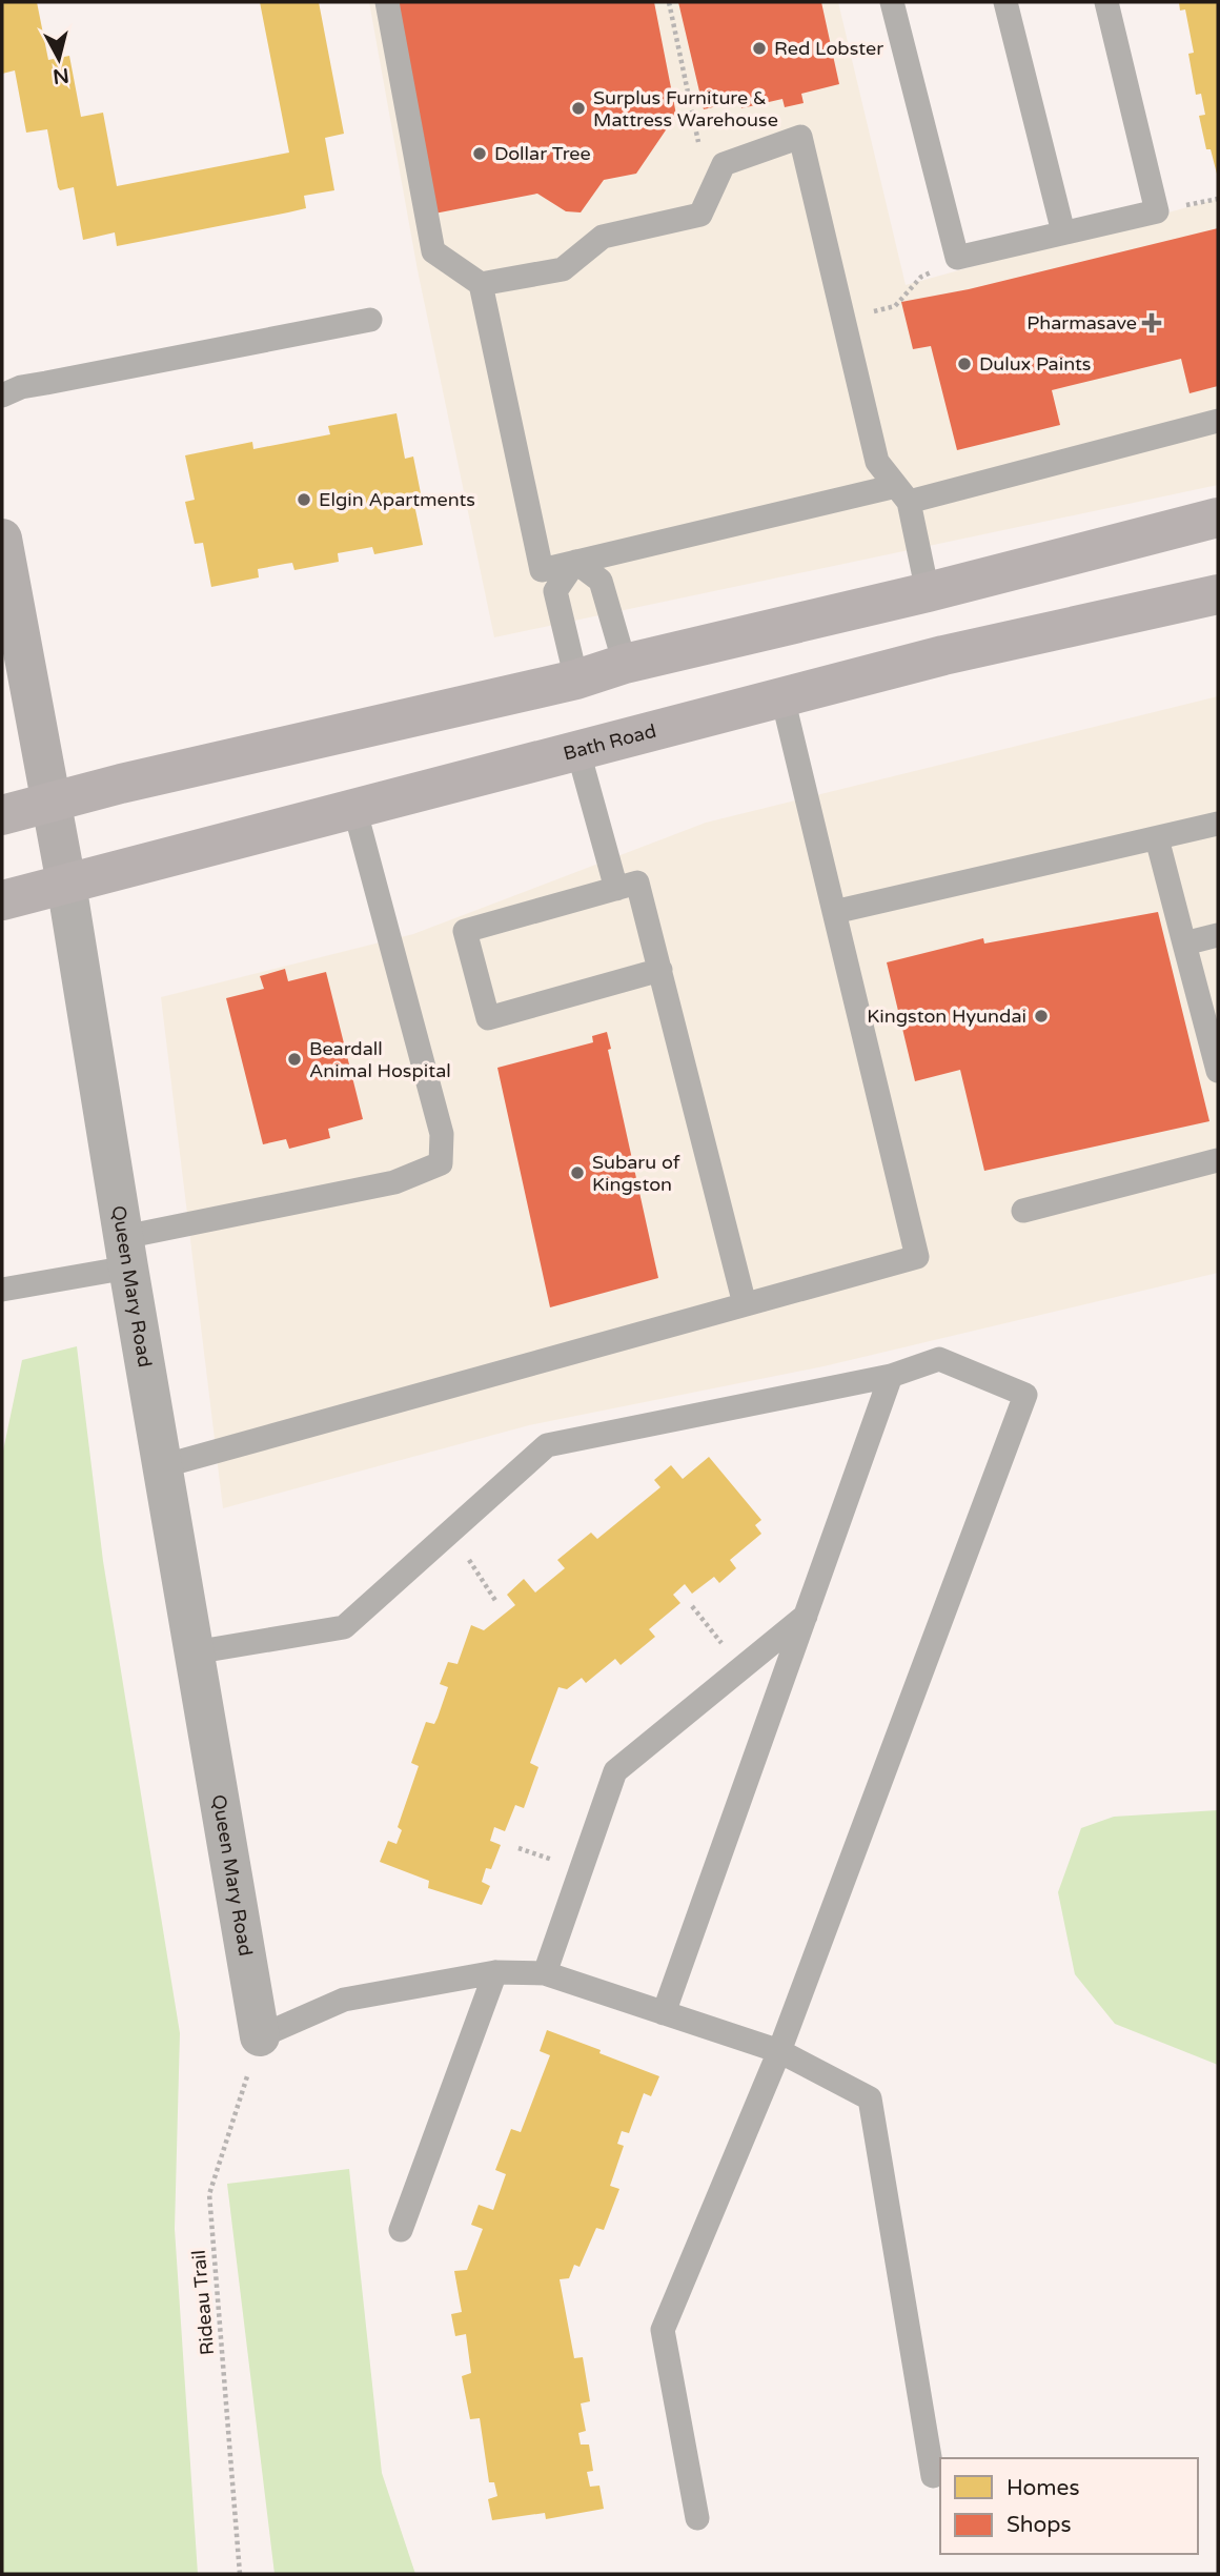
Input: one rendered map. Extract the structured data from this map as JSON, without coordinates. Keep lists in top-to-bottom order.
{
  "streets": {
    "main road": ["Bath Road"],
    "street": ["Queen Mary Road"],
    "path": ["Rideau Trail"]
  },
  "crossings": [
    ["Bath Road", "Queen Mary Road"],
    ["Queen Mary Road", "Rideau Trail"]
  ],
  "places": {
    "other": [
      "Red Lobster",
      "Surplus Furniture & Mattress Warehouse",
      "Dollar Tree",
      "Dulux Paints",
      "Elgin Apartments",
      "Kingston Hyundai",
      "Beardall Animal Hospital",
      "Subaru of Kingston"
    ],
    "health": ["Pharmasave"]
  },
  "legend": ["Homes", "Shops"],
  "north": "bottom"
}
